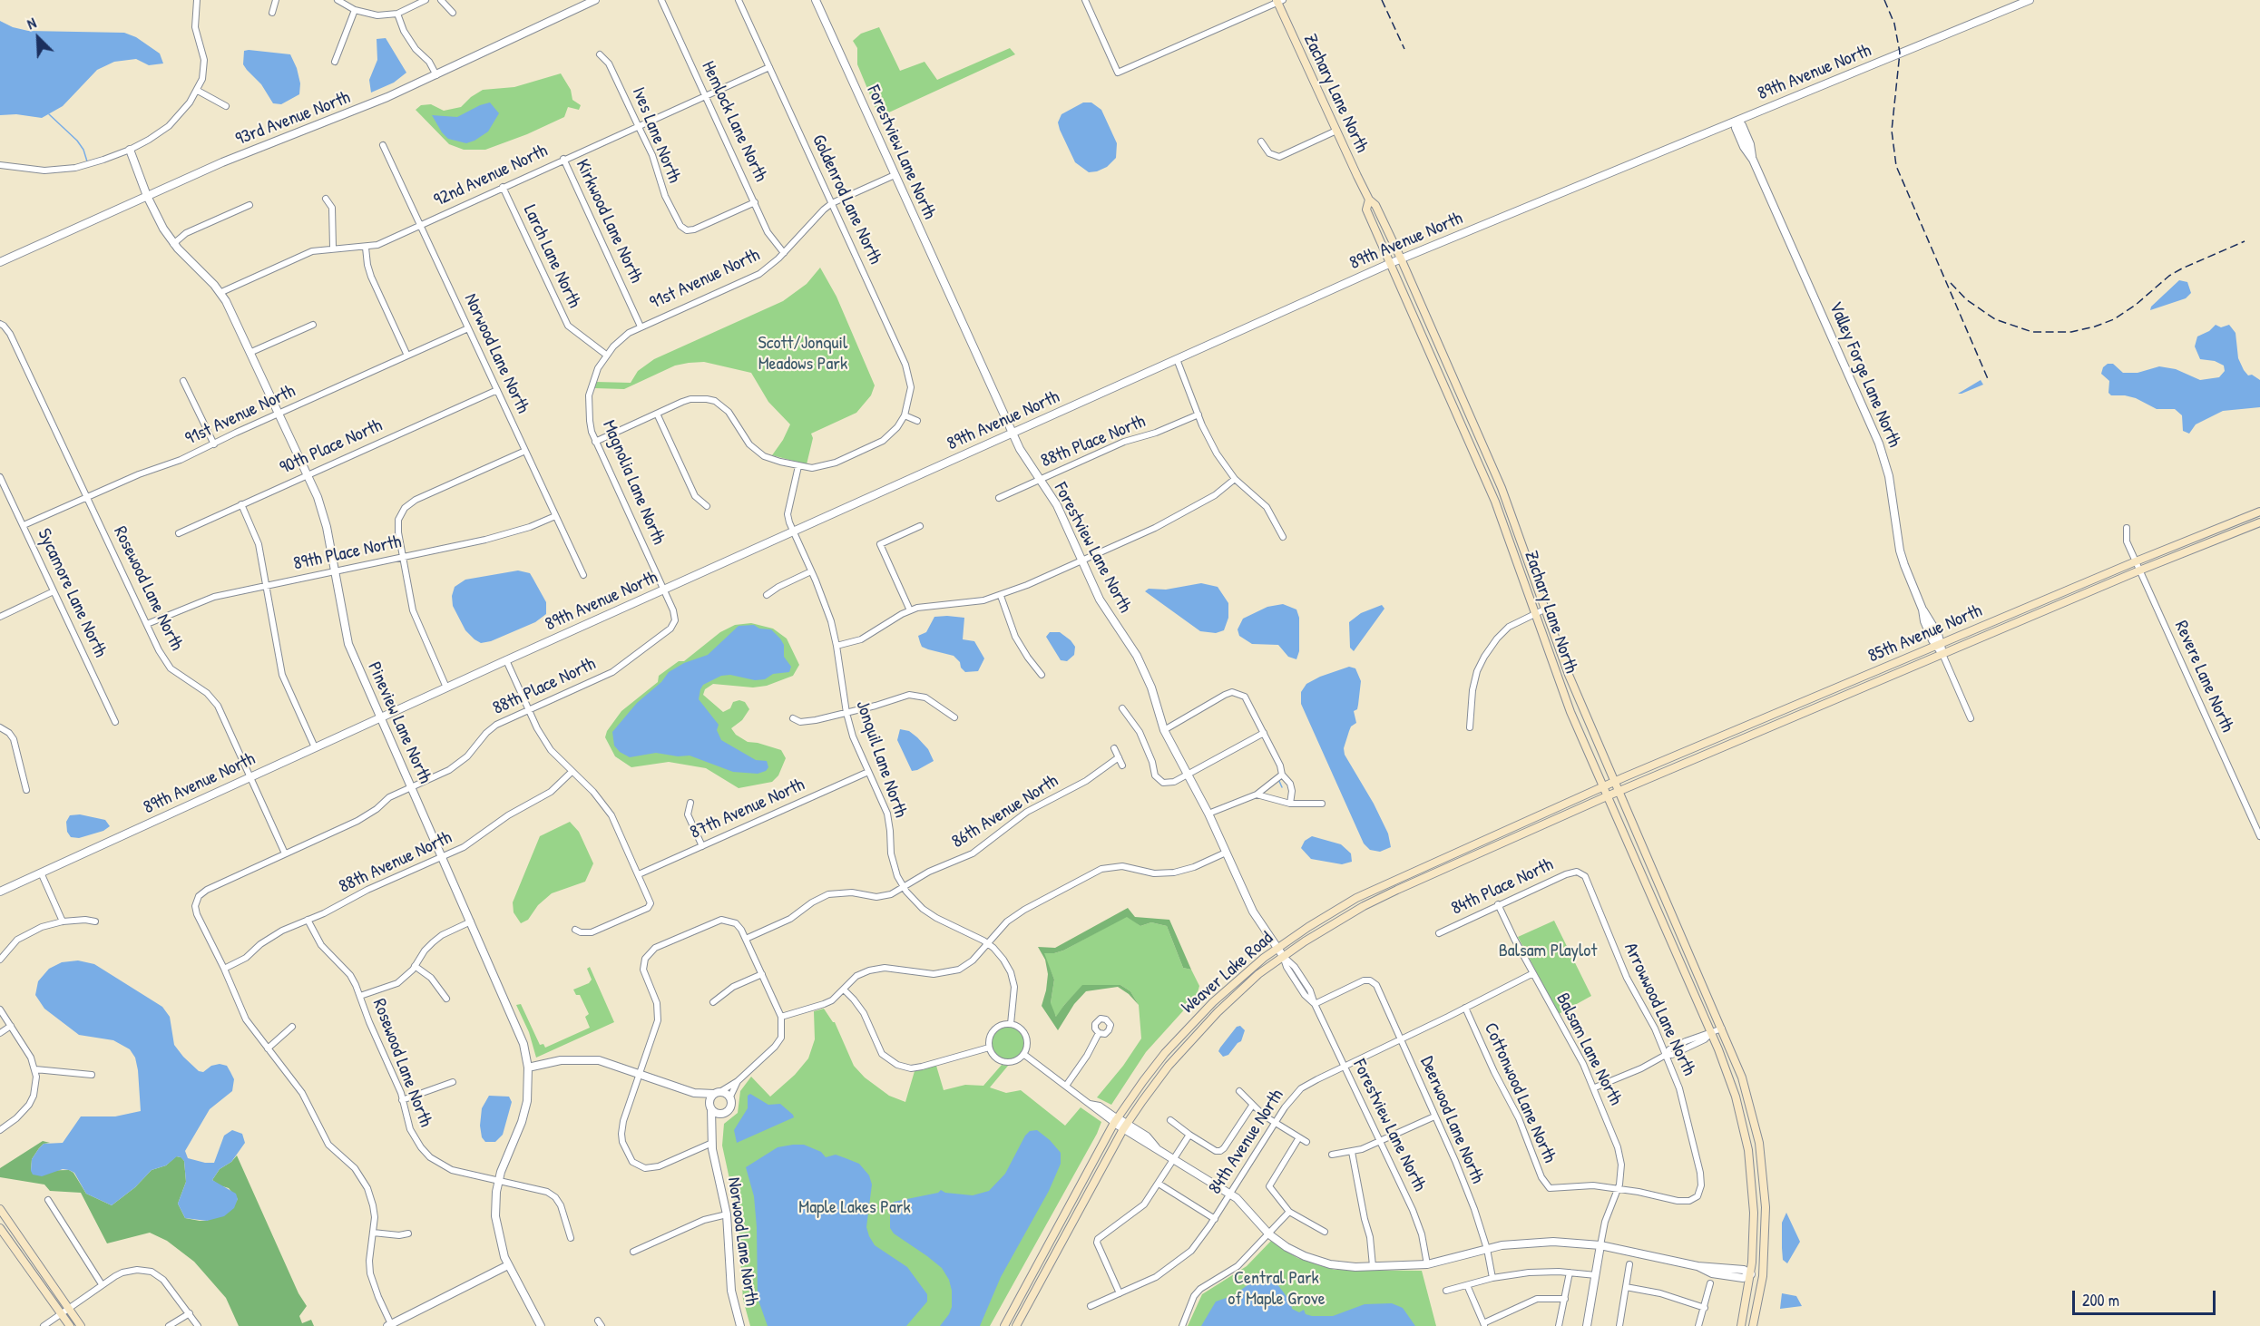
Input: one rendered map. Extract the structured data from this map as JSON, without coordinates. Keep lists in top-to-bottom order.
{
  "streets": {
    "main road": ["Zachary Lane North", "85th Avenue North", "Weaver Lake Road"],
    "street": [
      "89th Avenue North",
      "93rd Avenue North",
      "Hemlock Lane North",
      "Ives Lane North",
      "Forestview Lane North",
      "92nd Avenue North",
      "Goldenrod Lane North",
      "Kirkwood Lane North",
      "Larch Lane North",
      "91st Avenue North",
      "Norwood Lane North",
      "Valley Forge Lane North",
      "88th Place North",
      "90th Place North",
      "Magnolia Lane North",
      "89th Place North",
      "Rosewood Lane North",
      "Sycamore Lane North",
      "Revere Lane North",
      "Pineview Lane North",
      "Jonquil Lane North",
      "87th Avenue North",
      "86th Avenue North",
      "88th Avenue North",
      "84th Place North",
      "Arrowwood Lane North",
      "Balsam Lane North",
      "Cottonwood Lane North",
      "Deerwood Lane North",
      "84th Avenue North"
    ]
  },
  "crossings": [
    ["89th Avenue North", "Zachary Lane North"],
    ["89th Avenue North", "Forestview Lane North"],
    ["89th Avenue North", "Valley Forge Lane North"],
    ["89th Avenue North", "88th Place North"],
    ["89th Avenue North", "Magnolia Lane North"],
    ["89th Avenue North", "Rosewood Lane North"],
    ["89th Avenue North", "Pineview Lane North"],
    ["89th Avenue North", "Jonquil Lane North"],
    ["Zachary Lane North", "85th Avenue North"],
    ["Zachary Lane North", "Weaver Lake Road"],
    ["93rd Avenue North", "Pineview Lane North"],
    ["Hemlock Lane North", "Ives Lane North"],
    ["Hemlock Lane North", "92nd Avenue North"],
    ["Hemlock Lane North", "91st Avenue North"],
    ["Ives Lane North", "92nd Avenue North"],
    ["Forestview Lane North", "91st Avenue North"],
    ["Forestview Lane North", "88th Place North"],
    ["Forestview Lane North", "Weaver Lake Road"],
    ["Forestview Lane North", "Deerwood Lane North"],
    ["Forestview Lane North", "84th Avenue North"],
    ["92nd Avenue North", "Goldenrod Lane North"],
    ["92nd Avenue North", "Kirkwood Lane North"],
    ["92nd Avenue North", "Larch Lane North"],
    ["92nd Avenue North", "Norwood Lane North"],
    ["92nd Avenue North", "Pineview Lane North"],
    ["Goldenrod Lane North", "91st Avenue North"],
    ["Kirkwood Lane North", "91st Avenue North"],
    ["Larch Lane North", "91st Avenue North"],
    ["Larch Lane North", "Magnolia Lane North"],
    ["91st Avenue North", "Norwood Lane North"],
    ["91st Avenue North", "Magnolia Lane North"],
    ["91st Avenue North", "Rosewood Lane North"],
    ["91st Avenue North", "Sycamore Lane North"],
    ["91st Avenue North", "Pineview Lane North"],
    ["Norwood Lane North", "90th Place North"],
    ["Norwood Lane North", "89th Place North"],
    ["Valley Forge Lane North", "85th Avenue North"],
    ["88th Place North", "Magnolia Lane North"],
    ["88th Place North", "Rosewood Lane North"],
    ["88th Place North", "Pineview Lane North"],
    ["88th Place North", "88th Avenue North"],
    ["90th Place North", "Pineview Lane North"],
    ["89th Place North", "Rosewood Lane North"],
    ["89th Place North", "Pineview Lane North"],
    ["Rosewood Lane North", "Pineview Lane North"],
    ["Rosewood Lane North", "88th Avenue North"],
    ["85th Avenue North", "Revere Lane North"],
    ["85th Avenue North", "Weaver Lake Road"],
    ["Pineview Lane North", "88th Avenue North"],
    ["Jonquil Lane North", "87th Avenue North"],
    ["Jonquil Lane North", "86th Avenue North"],
    ["84th Place North", "Arrowwood Lane North"],
    ["84th Place North", "Balsam Lane North"],
    ["Arrowwood Lane North", "Balsam Lane North"],
    ["Arrowwood Lane North", "Cottonwood Lane North"],
    ["Balsam Lane North", "Cottonwood Lane North"],
    ["Balsam Lane North", "84th Avenue North"],
    ["Cottonwood Lane North", "84th Avenue North"],
    ["Deerwood Lane North", "84th Avenue North"]
  ],
  "parks": [
    "Scott/Jonquil Meadows Park",
    "Balsam Playlot",
    "Maple Lakes Park",
    "Central Park of Maple Grove"
  ],
  "scale_bar": "200 m",
  "north": "top left"
}
